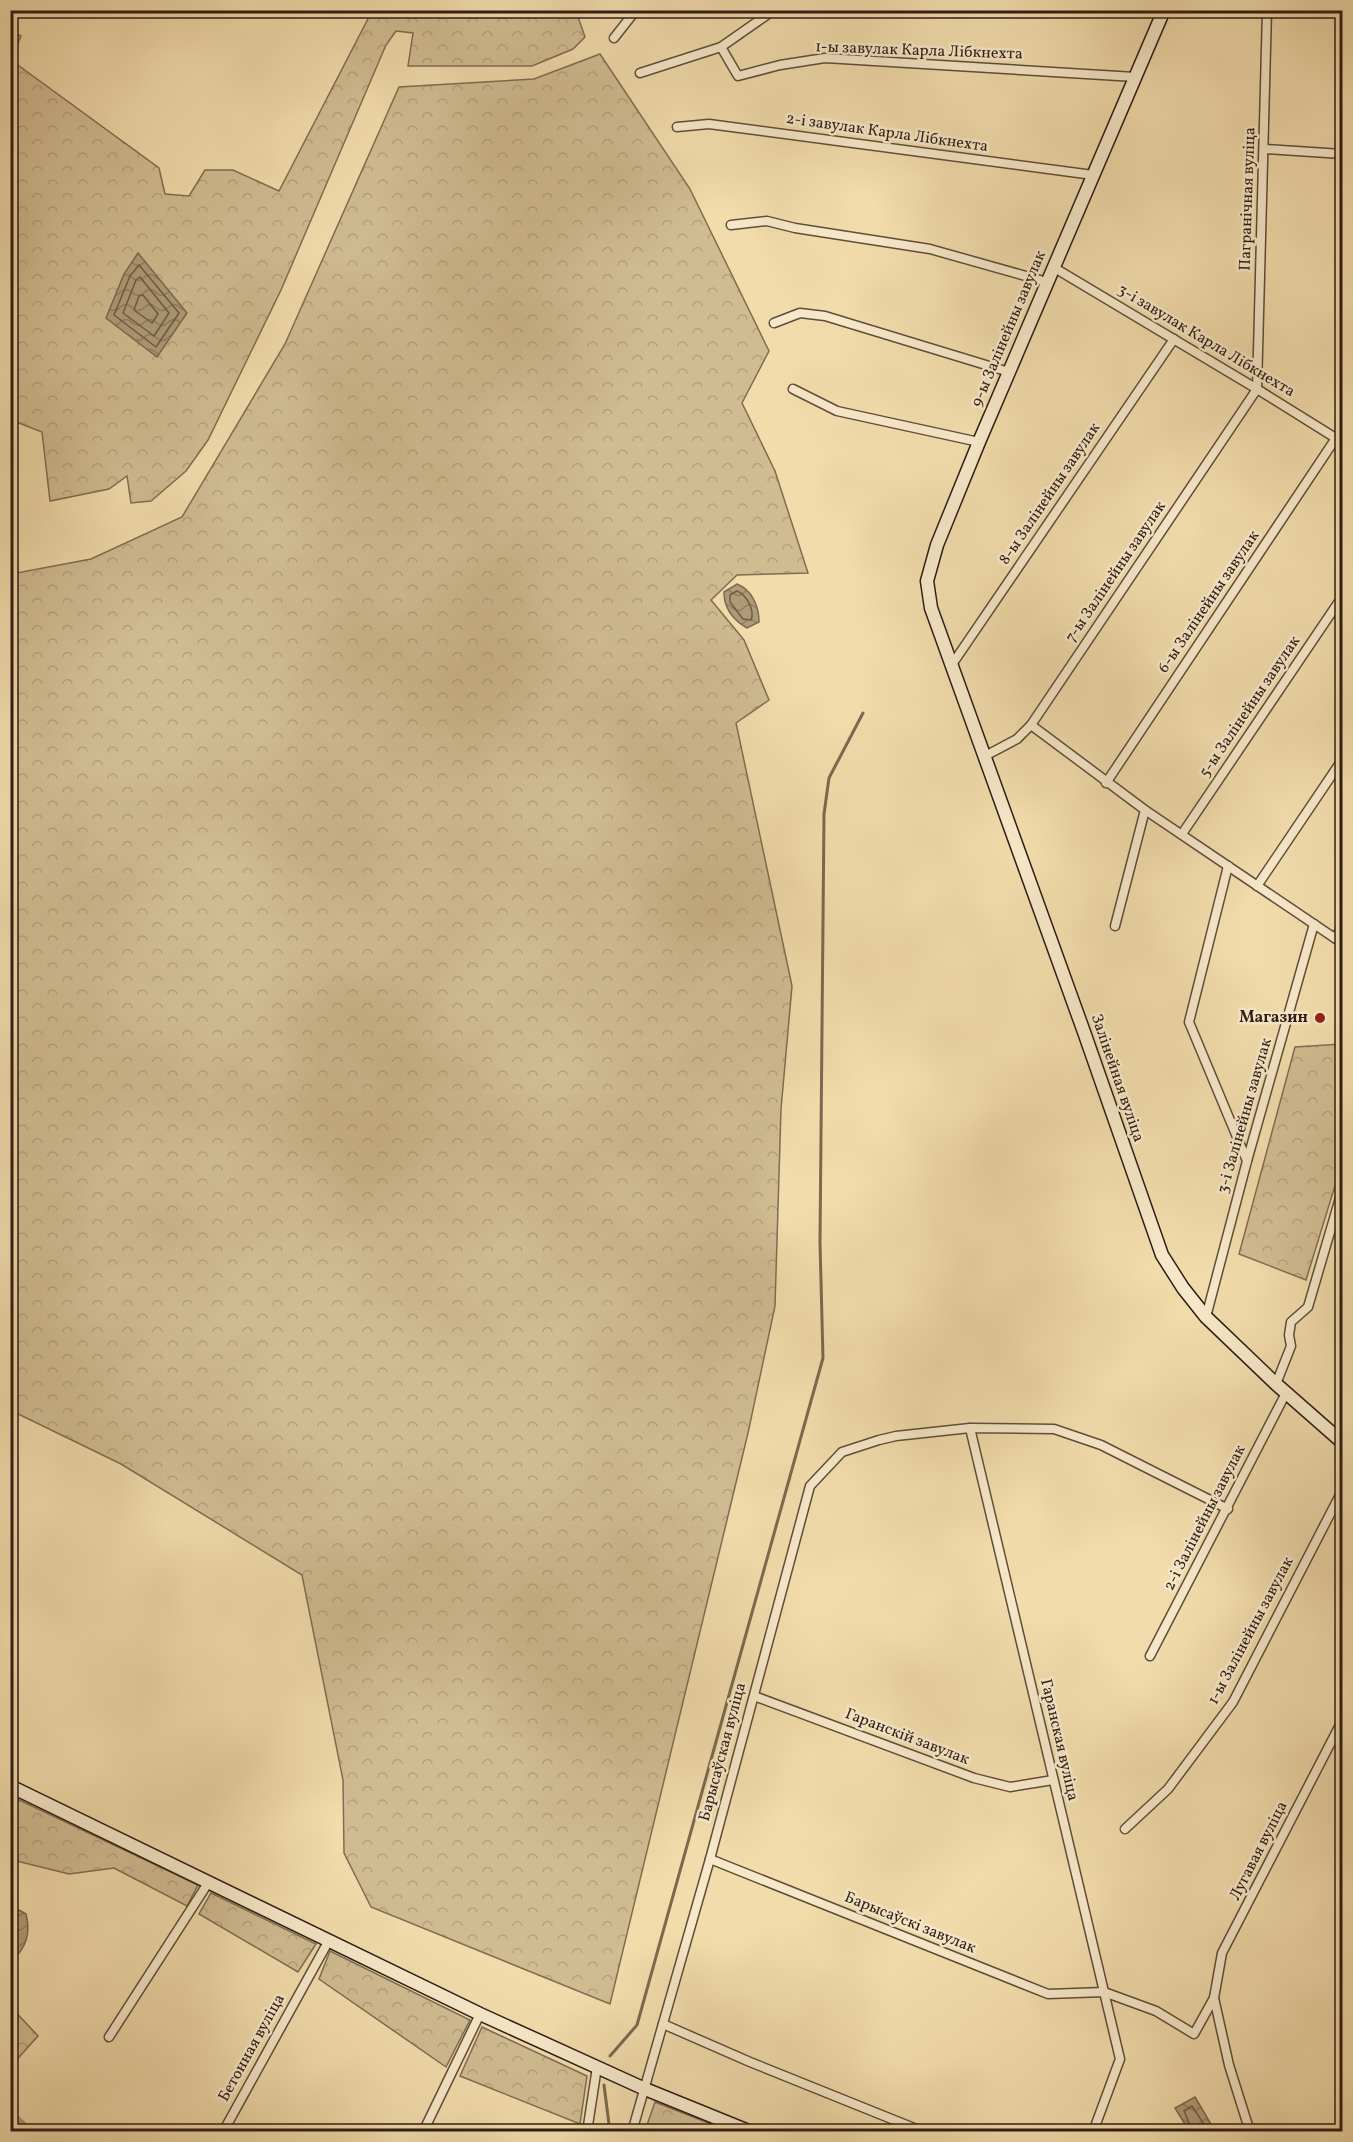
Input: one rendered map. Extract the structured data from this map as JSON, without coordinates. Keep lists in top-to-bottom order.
{
  "streets": {
    "street": [
      "1-ы завулак Карла Лібкнехта",
      "2-і завулак Карла Лібкнехта",
      "Пагранічная вуліца",
      "9-ы Залінейны завулак",
      "3-і завулак Карла Лібкнехта",
      "8-ы Залінейны завулак",
      "7-ы Залінейны завулак",
      "6-ы Залінейны завулак",
      "5-ы Залінейны завулак",
      "Залінейная вуліца",
      "3-і Залінейны завулак",
      "2-і Залінейны завулак",
      "1-ы Залінейны завулак",
      "Гаранскій завулак",
      "Гаранская вуліца",
      "Барысаўская вуліца",
      "Лугавая вуліца",
      "Барысаўскі завулак",
      "Бетонная вуліца"
    ]
  },
  "crossings": [
    ["1-ы завулак Карла Лібкнехта", "9-ы Залінейны завулак"],
    ["2-і завулак Карла Лібкнехта", "9-ы Залінейны завулак"],
    ["Пагранічная вуліца", "3-і завулак Карла Лібкнехта"],
    ["Пагранічная вуліца", "7-ы Залінейны завулак"],
    ["9-ы Залінейны завулак", "3-і завулак Карла Лібкнехта"],
    ["9-ы Залінейны завулак", "8-ы Залінейны завулак"],
    ["9-ы Залінейны завулак", "Залінейная вуліца"],
    ["3-і завулак Карла Лібкнехта", "8-ы Залінейны завулак"],
    ["3-і завулак Карла Лібкнехта", "7-ы Залінейны завулак"],
    ["3-і завулак Карла Лібкнехта", "6-ы Залінейны завулак"],
    ["8-ы Залінейны завулак", "Залінейная вуліца"],
    ["7-ы Залінейны завулак", "Залінейная вуліца"],
    ["Залінейная вуліца", "3-і Залінейны завулак"],
    ["Залінейная вуліца", "2-і Залінейны завулак"],
    ["Гаранскій завулак", "Гаранская вуліца"],
    ["Гаранскій завулак", "Барысаўская вуліца"],
    ["Гаранская вуліца", "Барысаўская вуліца"],
    ["Гаранская вуліца", "Барысаўскі завулак"],
    ["Барысаўская вуліца", "Барысаўскі завулак"]
  ],
  "places": ["Магазин"]
}
